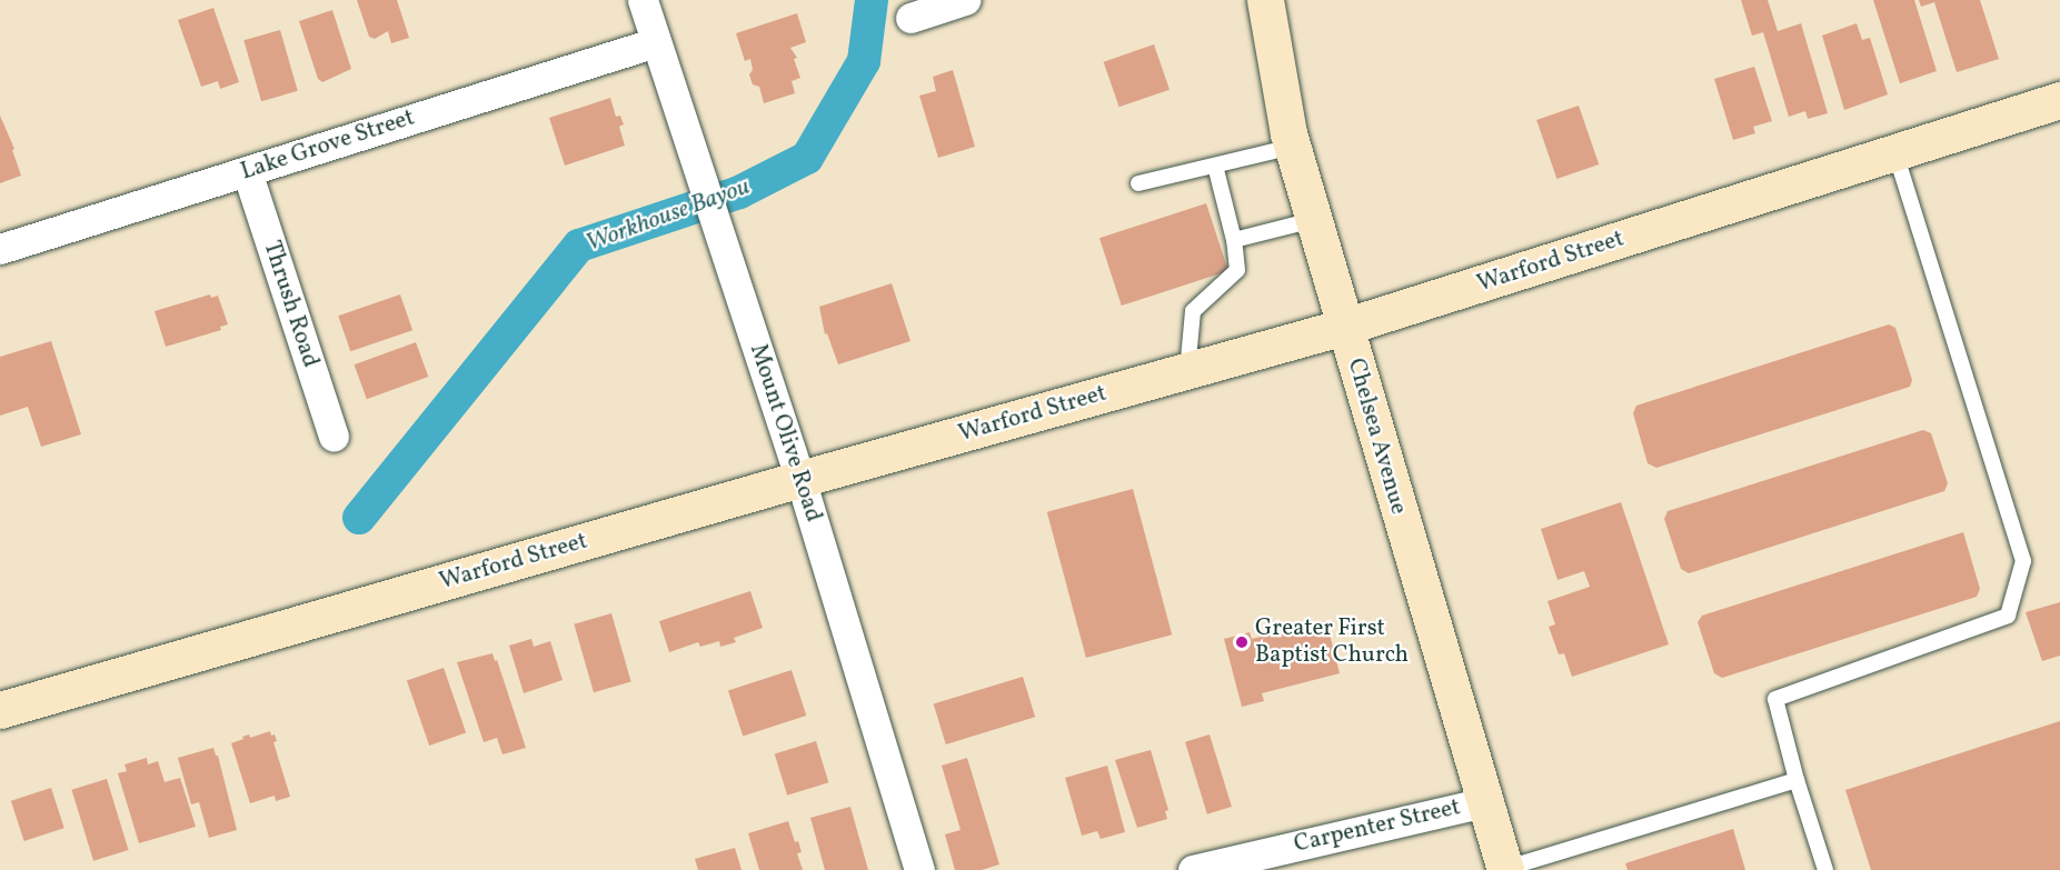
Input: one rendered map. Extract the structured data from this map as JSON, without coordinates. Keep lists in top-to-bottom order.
{
  "streets": {
    "main road": ["Warford Street", "Chelsea Avenue"],
    "street": [
      "Lake Grove Street",
      "Thrush Road",
      "Mount Olive Road",
      "Carpenter Street"
    ]
  },
  "crossings": [
    ["Lake Grove Street", "Thrush Road"],
    ["Lake Grove Street", "Mount Olive Road"],
    ["Warford Street", "Mount Olive Road"],
    ["Warford Street", "Chelsea Avenue"],
    ["Chelsea Avenue", "Carpenter Street"]
  ],
  "water": ["Workhouse Bayou"],
  "places": ["Greater First Baptist Church"]
}
